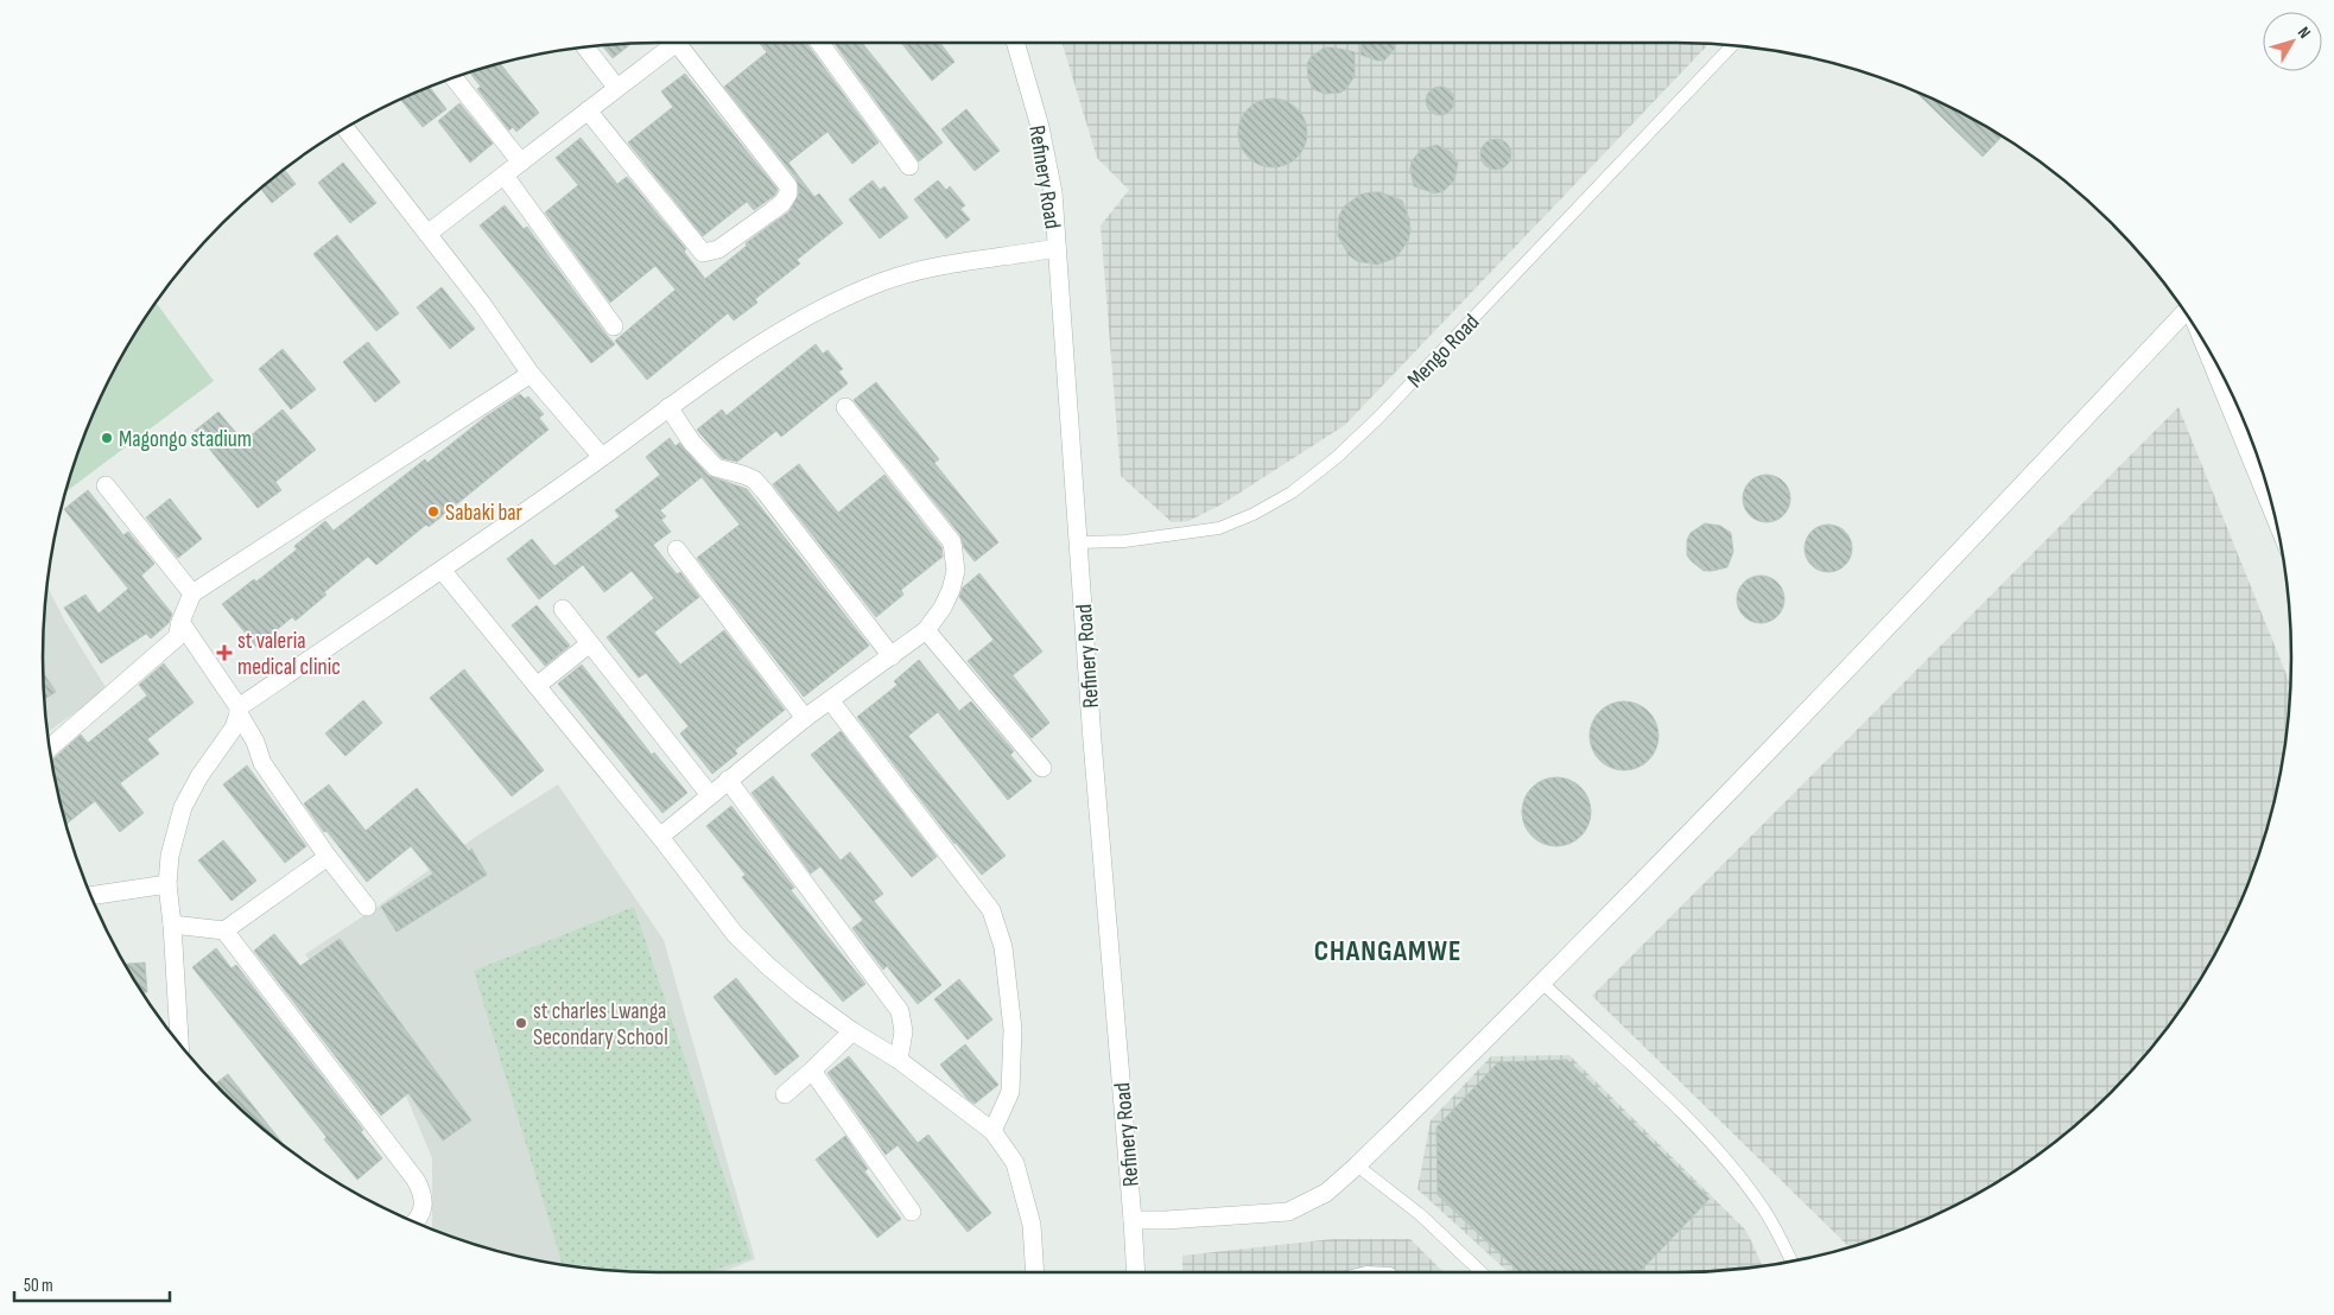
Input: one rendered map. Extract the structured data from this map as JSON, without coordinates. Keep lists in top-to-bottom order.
{
  "streets": {
    "street": ["Refinery Road"],
    "lane": ["Mengo Road"]
  },
  "crossings": [
    ["Refinery Road", "Mengo Road"]
  ],
  "districts": ["CHANGAMWE"],
  "places": {
    "other": ["Magongo stadium", "Sabaki bar", "st charles Lwanga Secondary School"],
    "health": ["st valeria medical clinic"]
  },
  "scale_bar": "50 m",
  "north": "top right"
}
